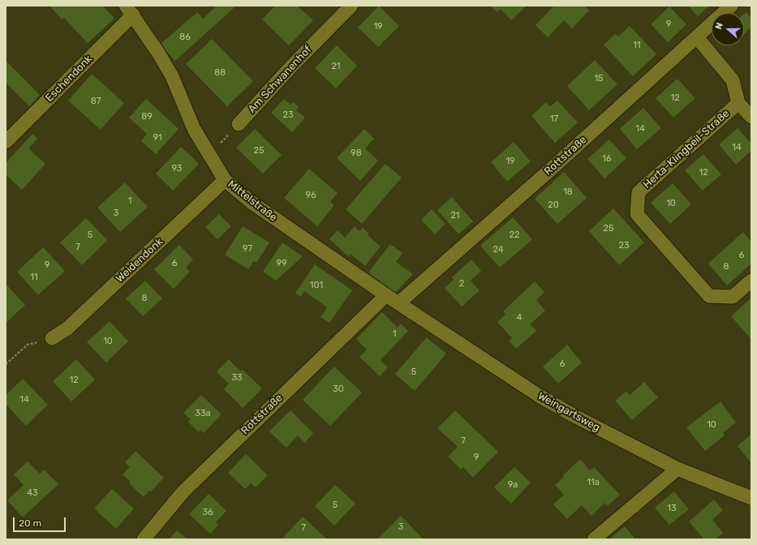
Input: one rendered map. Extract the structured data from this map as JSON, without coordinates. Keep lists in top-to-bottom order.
{
  "streets": {
    "street": [
      "Eschendonk",
      "Am Schwanenhof",
      "Herta-Klingbeil-Straße",
      "Rottstraße",
      "Mittelstraße",
      "Weidendonk",
      "Weingartsweg"
    ]
  },
  "crossings": [
    ["Eschendonk", "Mittelstraße"],
    ["Herta-Klingbeil-Straße", "Rottstraße"],
    ["Rottstraße", "Mittelstraße"],
    ["Rottstraße", "Weingartsweg"],
    ["Mittelstraße", "Weidendonk"],
    ["Mittelstraße", "Weingartsweg"]
  ],
  "house_numbers": [
    "9",
    "19",
    "86",
    "11",
    "21",
    "88",
    "15",
    "12",
    "87",
    "23",
    "89",
    "17",
    "14",
    "91",
    "14",
    "25",
    "98",
    "16",
    "19",
    "93",
    "12",
    "18",
    "96",
    "1",
    "10",
    "20",
    "3",
    "21",
    "25",
    "5",
    "22",
    "23",
    "7",
    "97",
    "24",
    "6",
    "6",
    "99",
    "9",
    "8",
    "11",
    "2",
    "101",
    "8",
    "4",
    "1",
    "10",
    "6",
    "5",
    "33",
    "12",
    "30",
    "14",
    "33a",
    "10",
    "7",
    "9",
    "11a",
    "9a",
    "43",
    "5",
    "13",
    "36",
    "3",
    "7"
  ],
  "scale_bar": "20 m",
  "north": "left"
}
